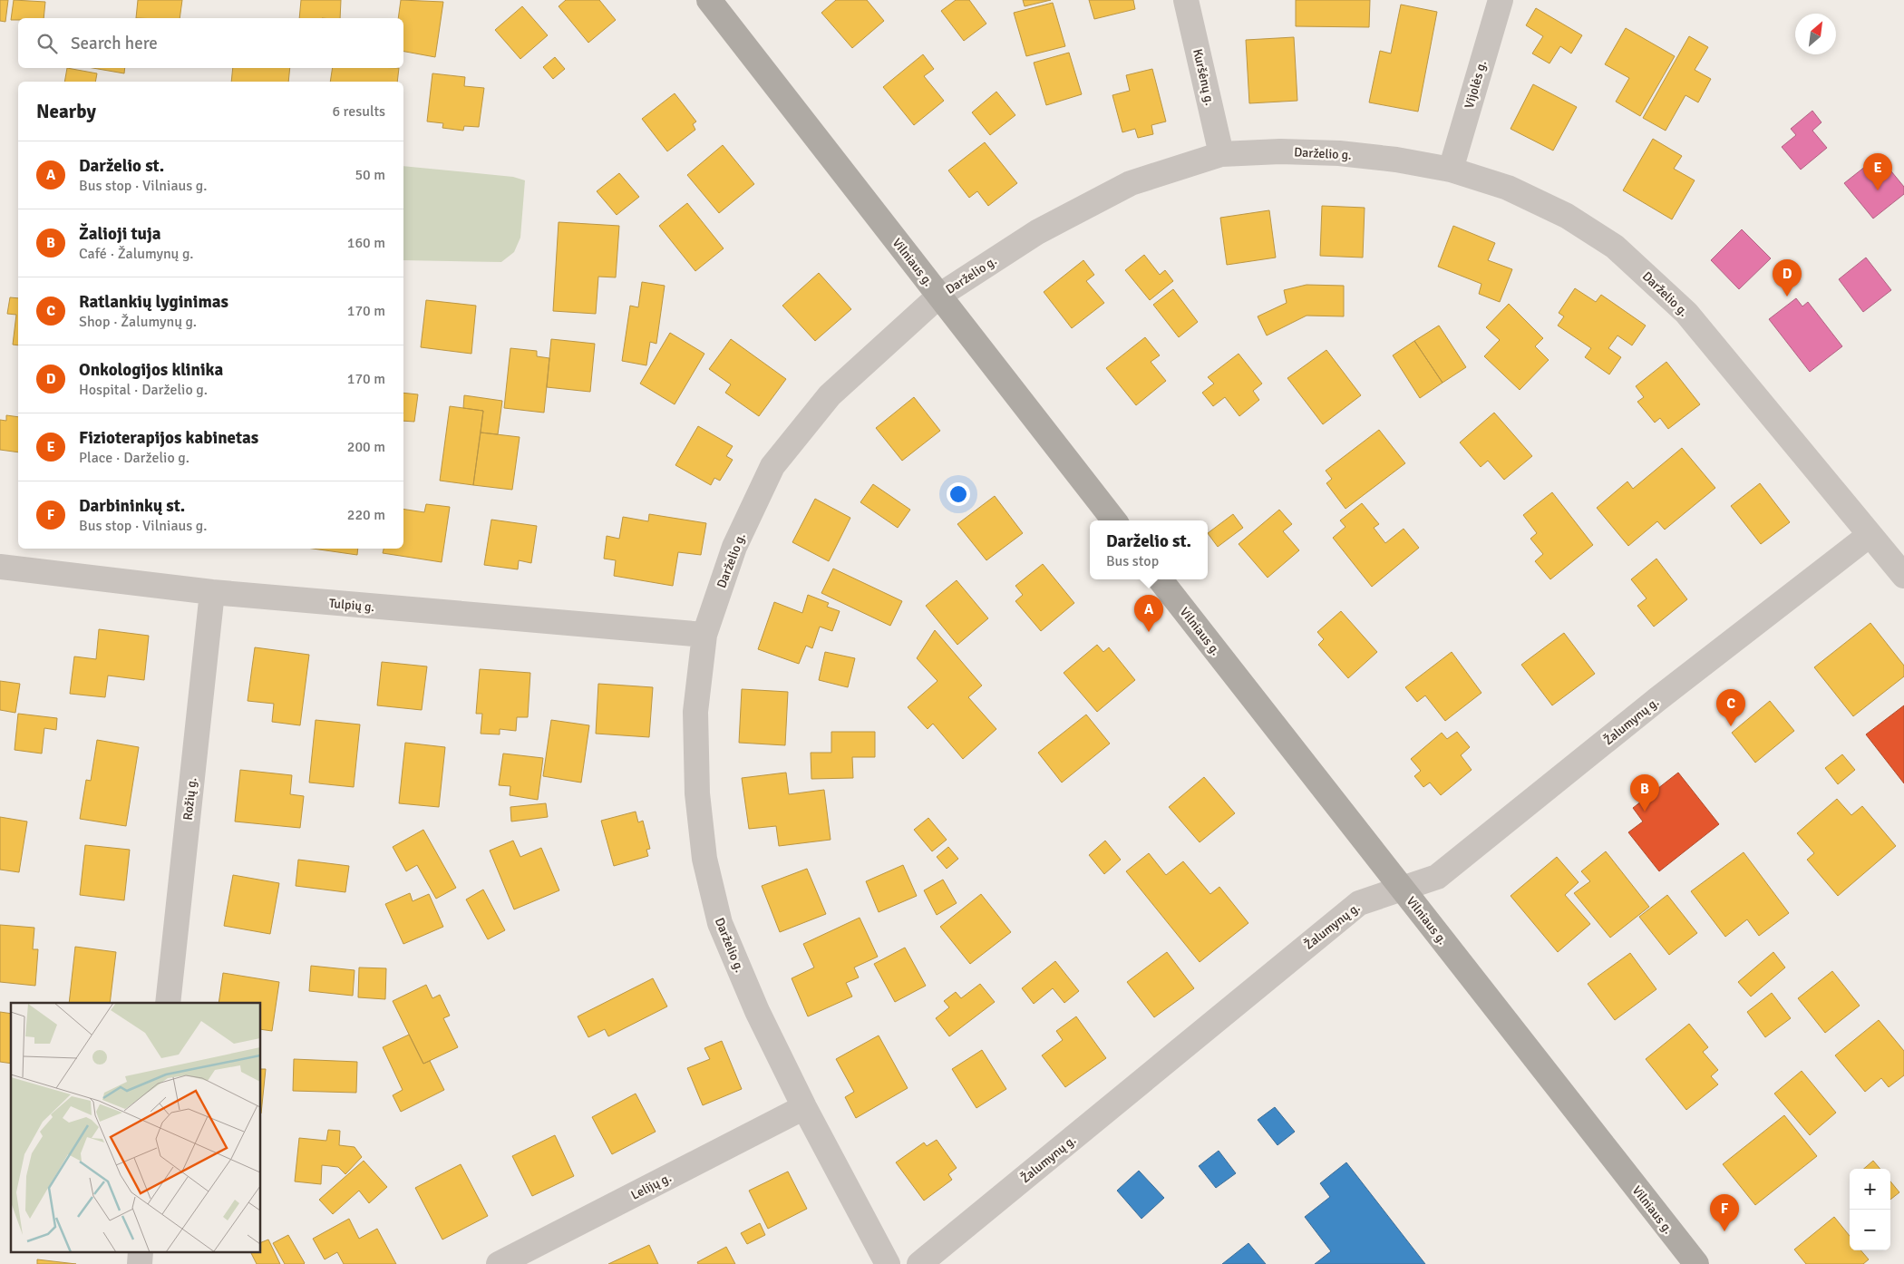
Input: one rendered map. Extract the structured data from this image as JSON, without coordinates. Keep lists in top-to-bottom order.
{
  "streets": {
    "highway": ["Vilniaus g."],
    "street": [
      "Kuršėnų g.",
      "Vijolės g.",
      "Darželio g.",
      "Tulpių g.",
      "Žalumynų g.",
      "Rožių g.",
      "Lelijų g."
    ]
  },
  "crossings": [
    ["Kuršėnų g.", "Darželio g."],
    ["Vijolės g.", "Darželio g."],
    ["Darželio g.", "Vilniaus g."],
    ["Darželio g.", "Tulpių g."],
    ["Darželio g.", "Žalumynų g."],
    ["Darželio g.", "Lelijų g."],
    ["Vilniaus g.", "Žalumynų g."],
    ["Tulpių g.", "Rožių g."]
  ],
  "north": "top right",
  "page": {
    "search": "Search here",
    "heading": ["Nearby", "6 results"],
    "list": [
      {
        "mark": "A",
        "name": "Darželio st.",
        "note": "Bus stop · Vilniaus g.",
        "value": "50 m"
      },
      {
        "mark": "B",
        "name": "Žalioji tuja",
        "note": "Café · Žalumynų g.",
        "value": "160 m"
      },
      {
        "mark": "C",
        "name": "Ratlankių lyginimas",
        "note": "Shop · Žalumynų g.",
        "value": "170 m"
      },
      {
        "mark": "D",
        "name": "Onkologijos klinika",
        "note": "Hospital · Darželio g.",
        "value": "170 m"
      },
      {
        "mark": "E",
        "name": "Fizioterapijos kabinetas",
        "note": "Place · Darželio g.",
        "value": "200 m"
      },
      {
        "mark": "F",
        "name": "Darbininkų st.",
        "note": "Bus stop · Vilniaus g.",
        "value": "220 m"
      }
    ],
    "pins": [
      "E",
      "D",
      "A",
      "C",
      "B",
      "F"
    ],
    "popup": ["Darželio st.", "Bus stop"],
    "map_buttons": ["+", "−"]
  }
}
